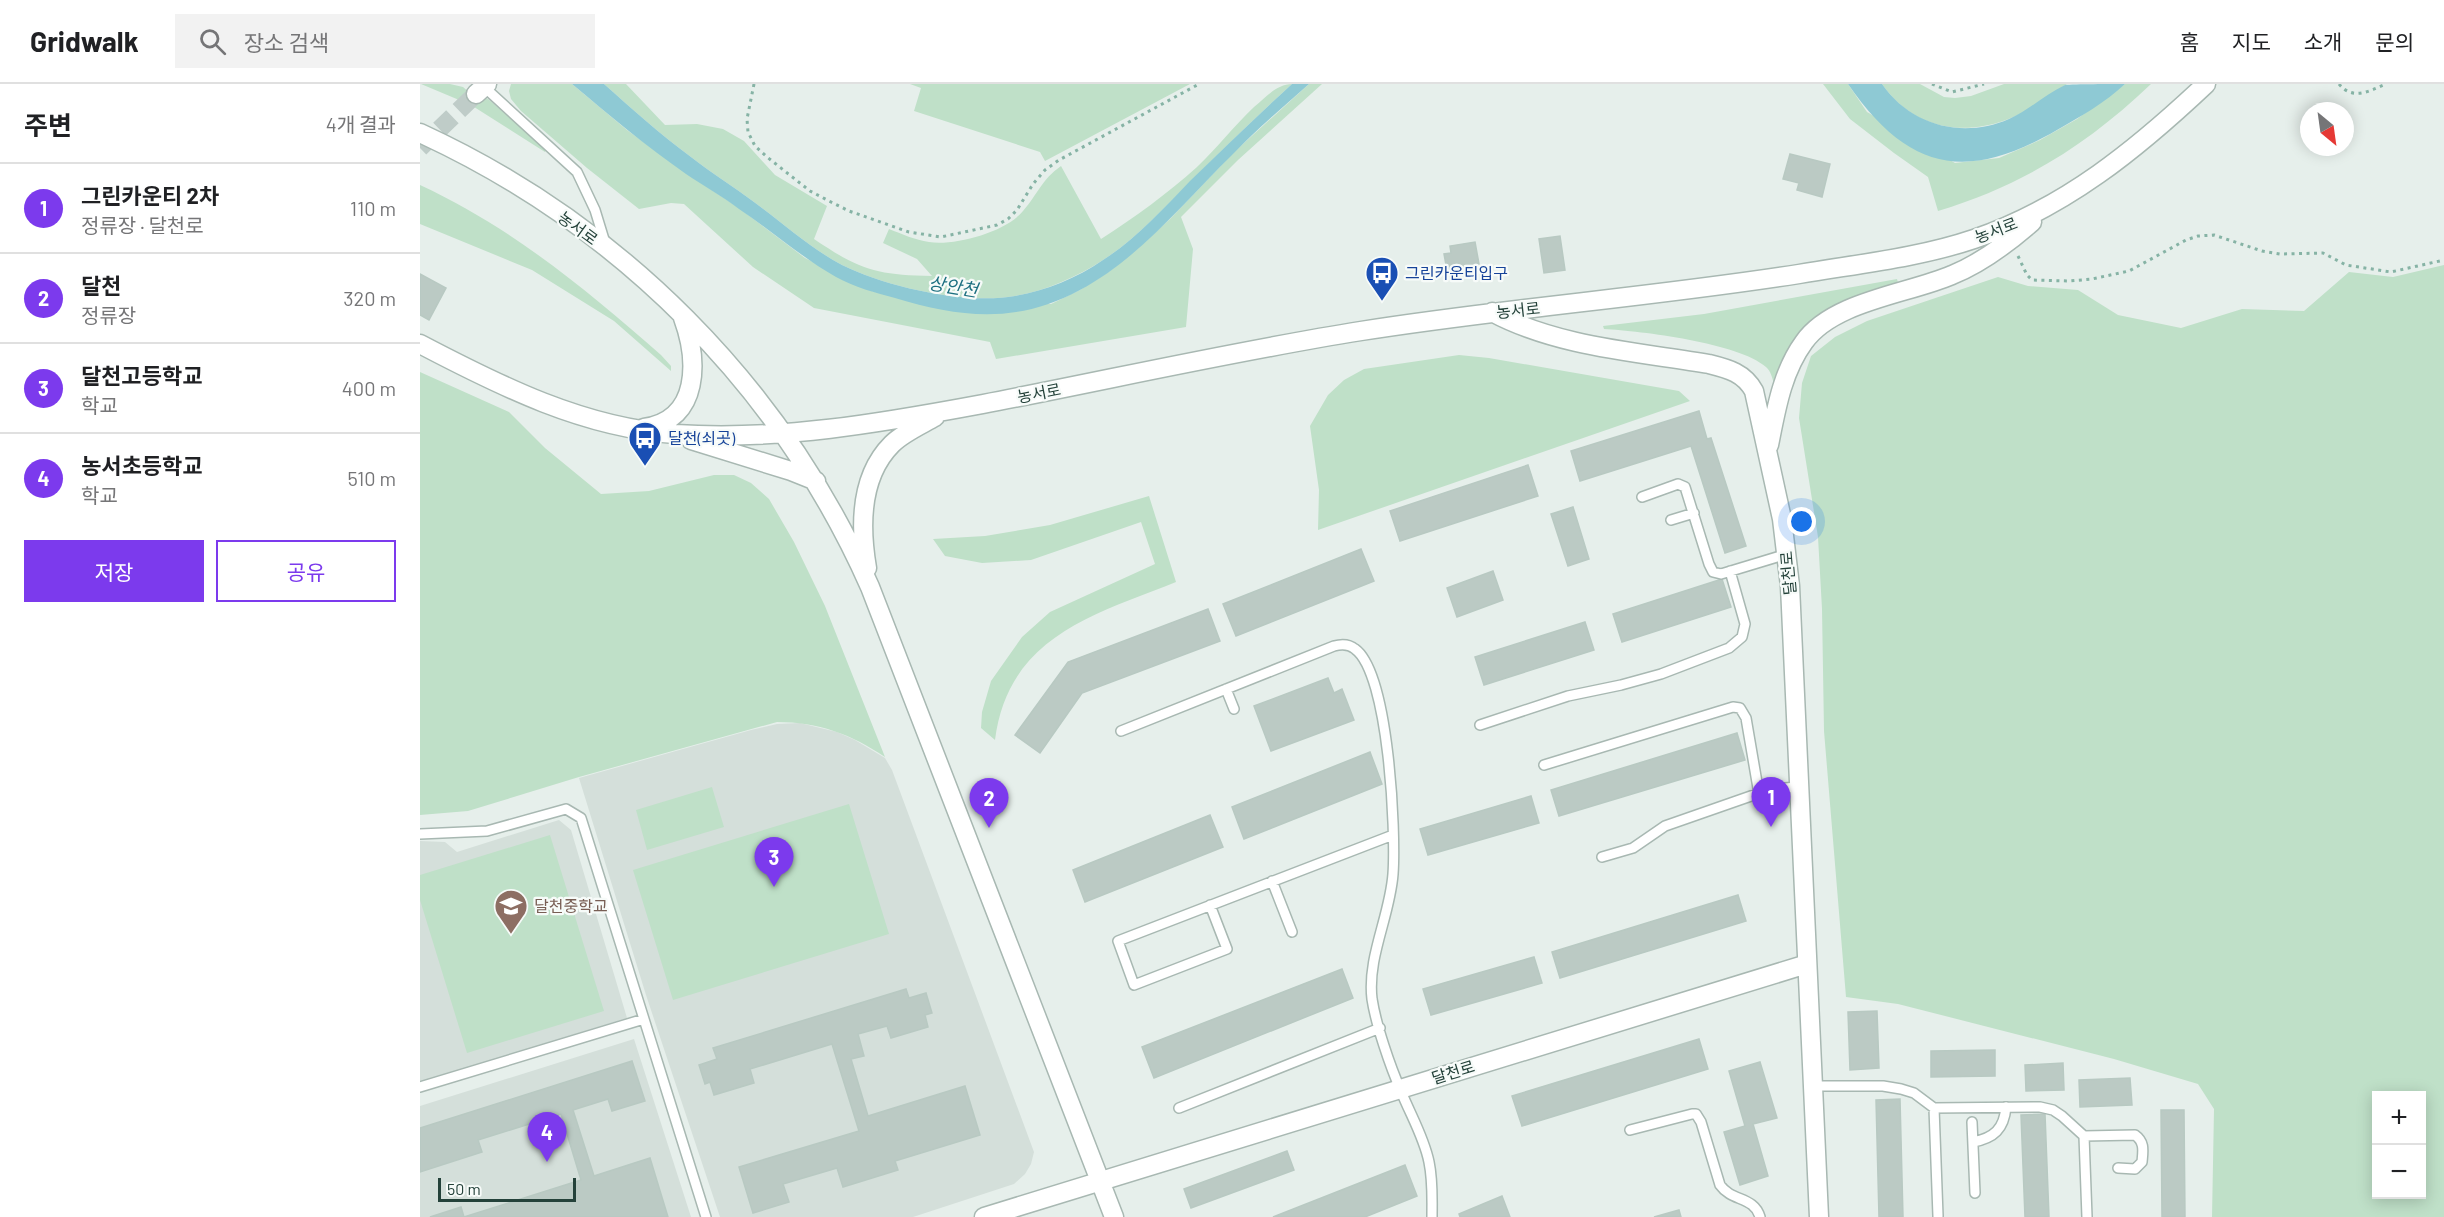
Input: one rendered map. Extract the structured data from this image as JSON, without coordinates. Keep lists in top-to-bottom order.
{
  "streets": {
    "street": ["농서로", "달천로"]
  },
  "crossings": [
    ["농서로", "달천로"]
  ],
  "water": ["상안천"],
  "places": {
    "bus stop": ["그린카운티입구", "달천(쇠곳)"],
    "school or university": ["달천중학교"]
  },
  "scale_bar": "50 m",
  "north": "bottom right",
  "page": {
    "header": "Gridwalk",
    "search": "장소 검색",
    "nav": [
      "홈",
      "지도",
      "소개",
      "문의"
    ],
    "heading": ["주변", "4개 결과"],
    "list": [
      {
        "mark": "1",
        "name": "그린카운티 2차",
        "note": "정류장 · 달천로",
        "value": "110 m"
      },
      {
        "mark": "2",
        "name": "달천",
        "note": "정류장",
        "value": "320 m"
      },
      {
        "mark": "3",
        "name": "달천고등학교",
        "note": "학교",
        "value": "400 m"
      },
      {
        "mark": "4",
        "name": "농서초등학교",
        "note": "학교",
        "value": "510 m"
      }
    ],
    "buttons": ["저장", "공유"],
    "pins": [
      "1",
      "2",
      "3",
      "4"
    ],
    "map_buttons": ["+", "−"],
    "scale": "50 m"
  }
}
